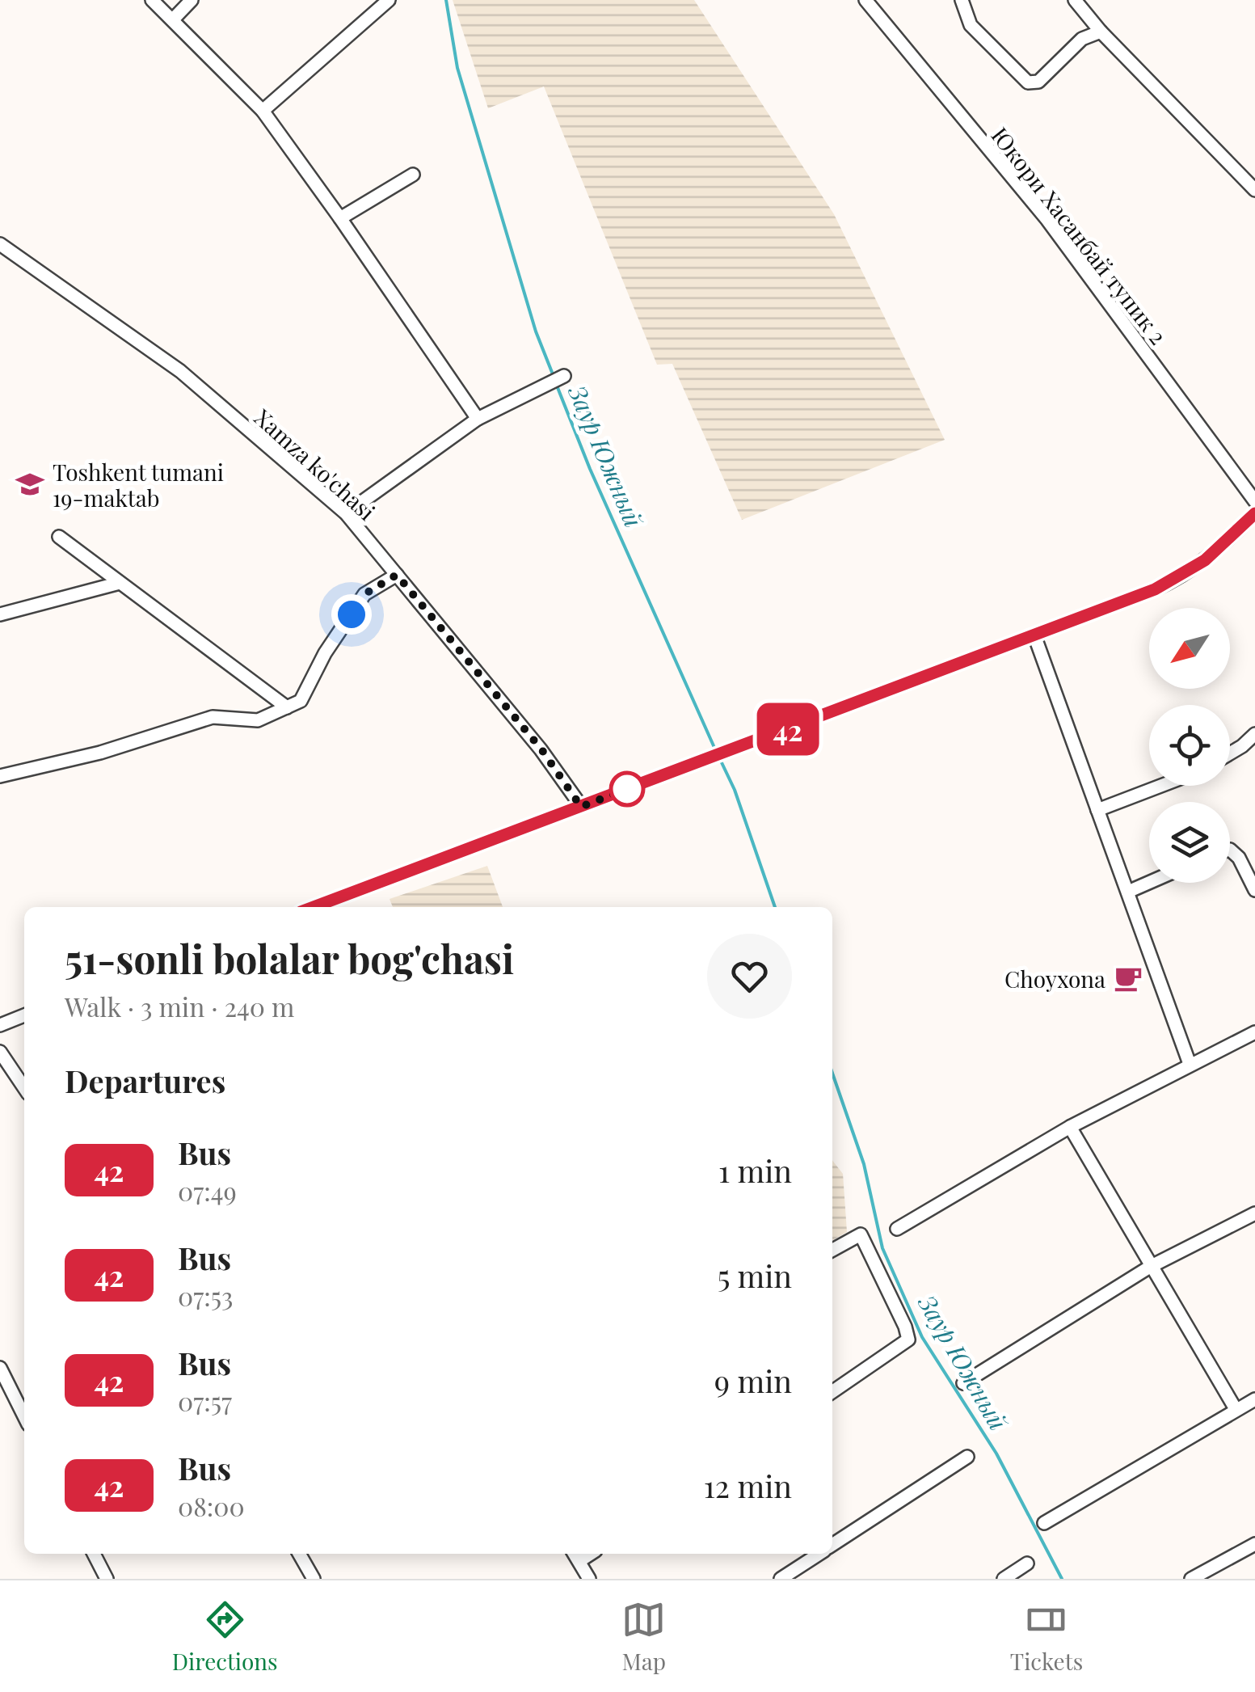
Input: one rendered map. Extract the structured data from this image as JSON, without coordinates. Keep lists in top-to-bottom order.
{
  "streets": {
    "street": ["Юкори Хасанбай тупик 2", "Xamza ko'chasi"]
  },
  "water": ["Заур Южный"],
  "places": {
    "school or university": ["Toshkent tumani 19-maktab"],
    "cafe": ["Choyxona"]
  },
  "lines": ["bus line 42"],
  "north": "bottom left",
  "page": {
    "on_map": "42",
    "heading": [
      ["51-sonli bolalar bog'chasi", "Walk · 3 min · 240 m"],
      "Departures"
    ],
    "list": [
      {
        "mark": "42",
        "name": "Bus",
        "note": "07:49",
        "value": "1 min"
      },
      {
        "mark": "42",
        "name": "Bus",
        "note": "07:53",
        "value": "5 min"
      },
      {
        "mark": "42",
        "name": "Bus",
        "note": "07:57",
        "value": "9 min"
      },
      {
        "mark": "42",
        "name": "Bus",
        "note": "08:00",
        "value": "12 min"
      }
    ],
    "tabs": ["Directions", "Map", "Tickets"]
  }
}
